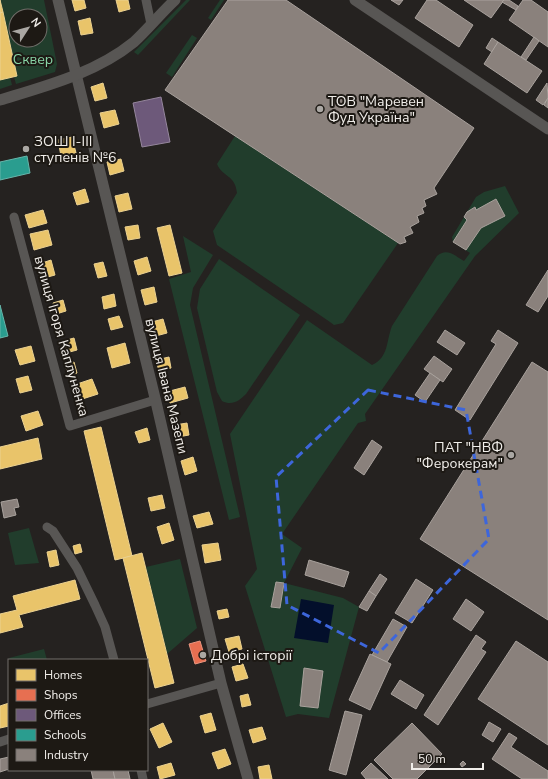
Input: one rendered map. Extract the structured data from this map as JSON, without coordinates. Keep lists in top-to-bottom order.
{
  "streets": {
    "street": ["вулиця Ігоря Каплуненка", "вулиця Івана Мазепи"]
  },
  "crossings": [
    ["вулиця Ігоря Каплуненка", "вулиця Івана Мазепи"]
  ],
  "parks": ["Сквер"],
  "places": [
    "ТОВ \"Маревен Фуд Україна\"",
    "ЗОШ І-ІІІ ступенів №6",
    "ПАТ \"НВФ \"Ферокерам\"",
    "Добрі історії"
  ],
  "legend": [
    "Homes",
    "Shops",
    "Offices",
    "Schools",
    "Industry"
  ],
  "scale_bar": "50 m",
  "north": "top right"
}
